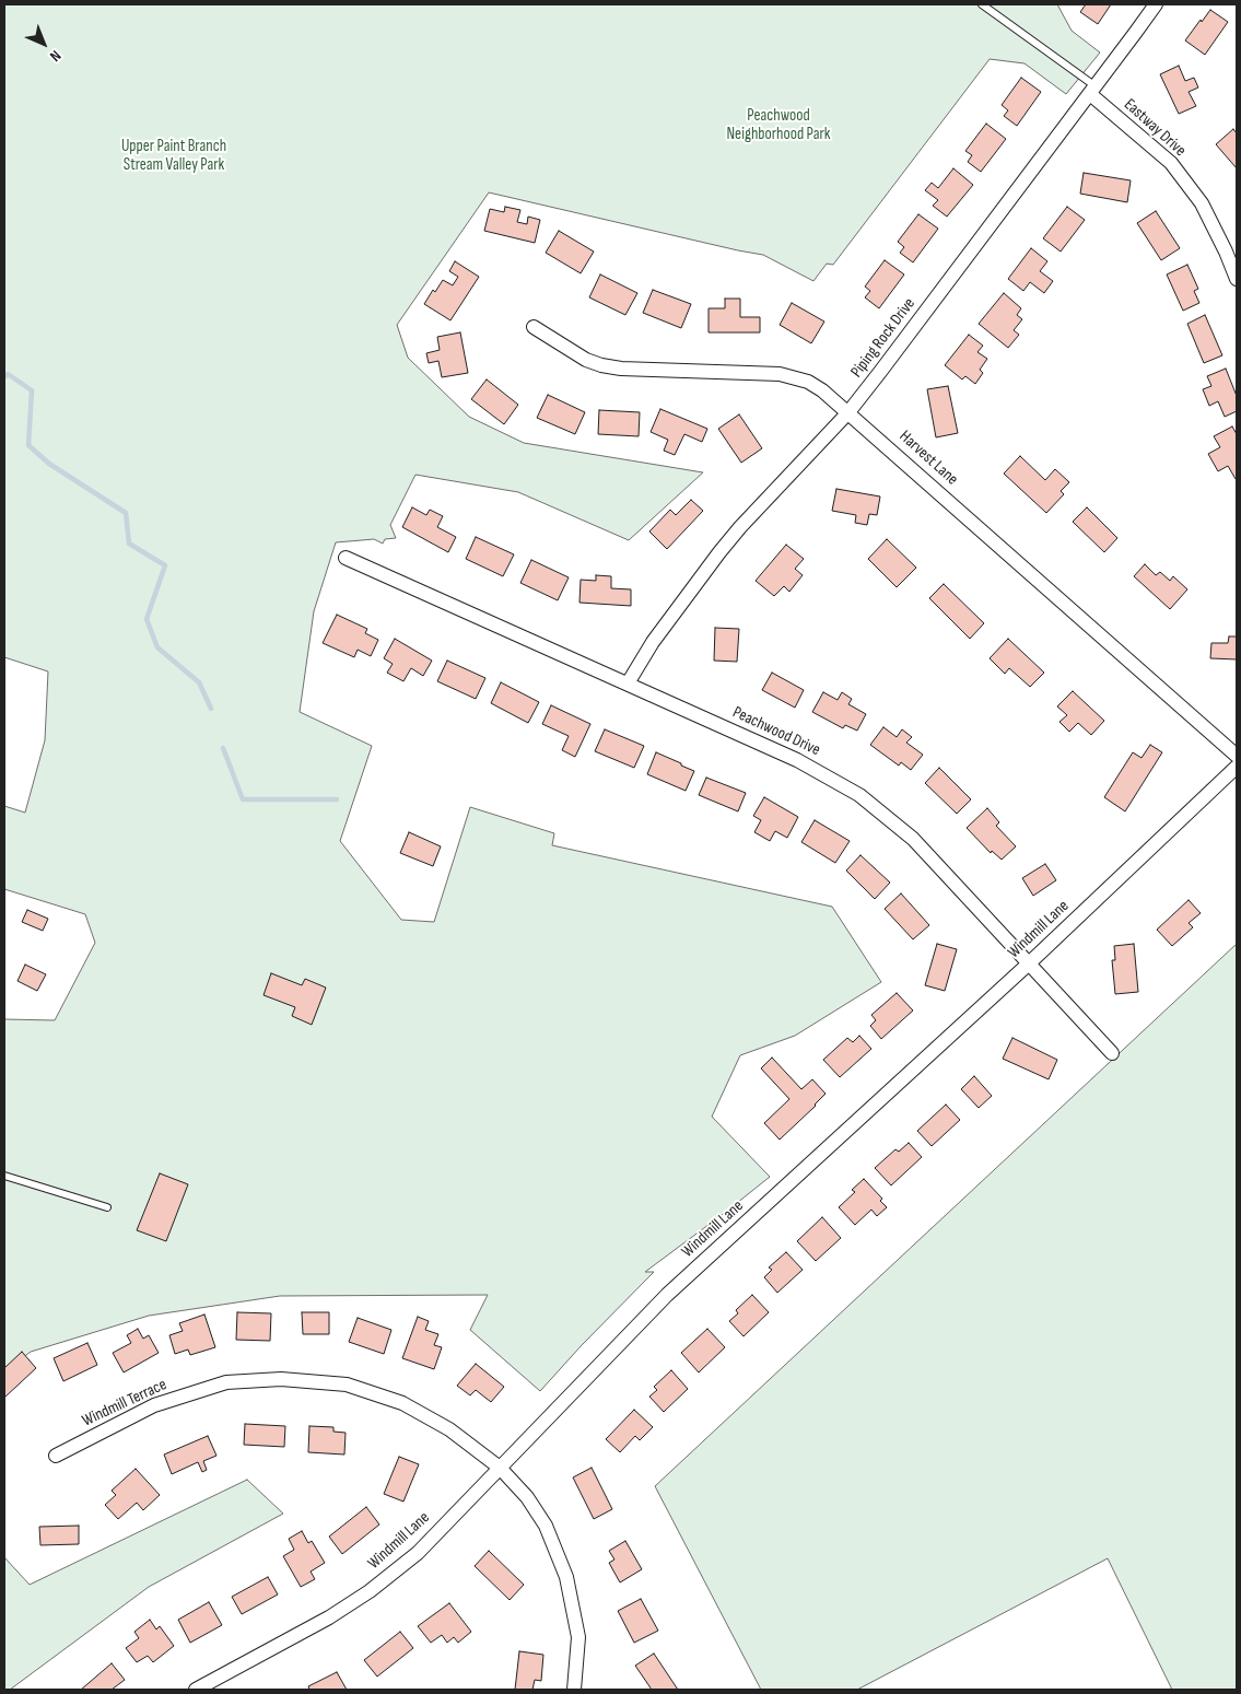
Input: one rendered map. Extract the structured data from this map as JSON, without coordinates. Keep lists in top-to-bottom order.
{
  "streets": {
    "street": [
      "Eastway Drive",
      "Piping Rock Drive",
      "Harvest Lane",
      "Peachwood Drive",
      "Windmill Lane",
      "Windmill Terrace"
    ]
  },
  "crossings": [
    ["Eastway Drive", "Piping Rock Drive"],
    ["Piping Rock Drive", "Harvest Lane"],
    ["Piping Rock Drive", "Peachwood Drive"],
    ["Peachwood Drive", "Windmill Lane"],
    ["Windmill Lane", "Windmill Terrace"]
  ],
  "parks": ["Peachwood Neighborhood Park", "Upper Paint Branch Stream Valley Park"],
  "north": "bottom right"
}
